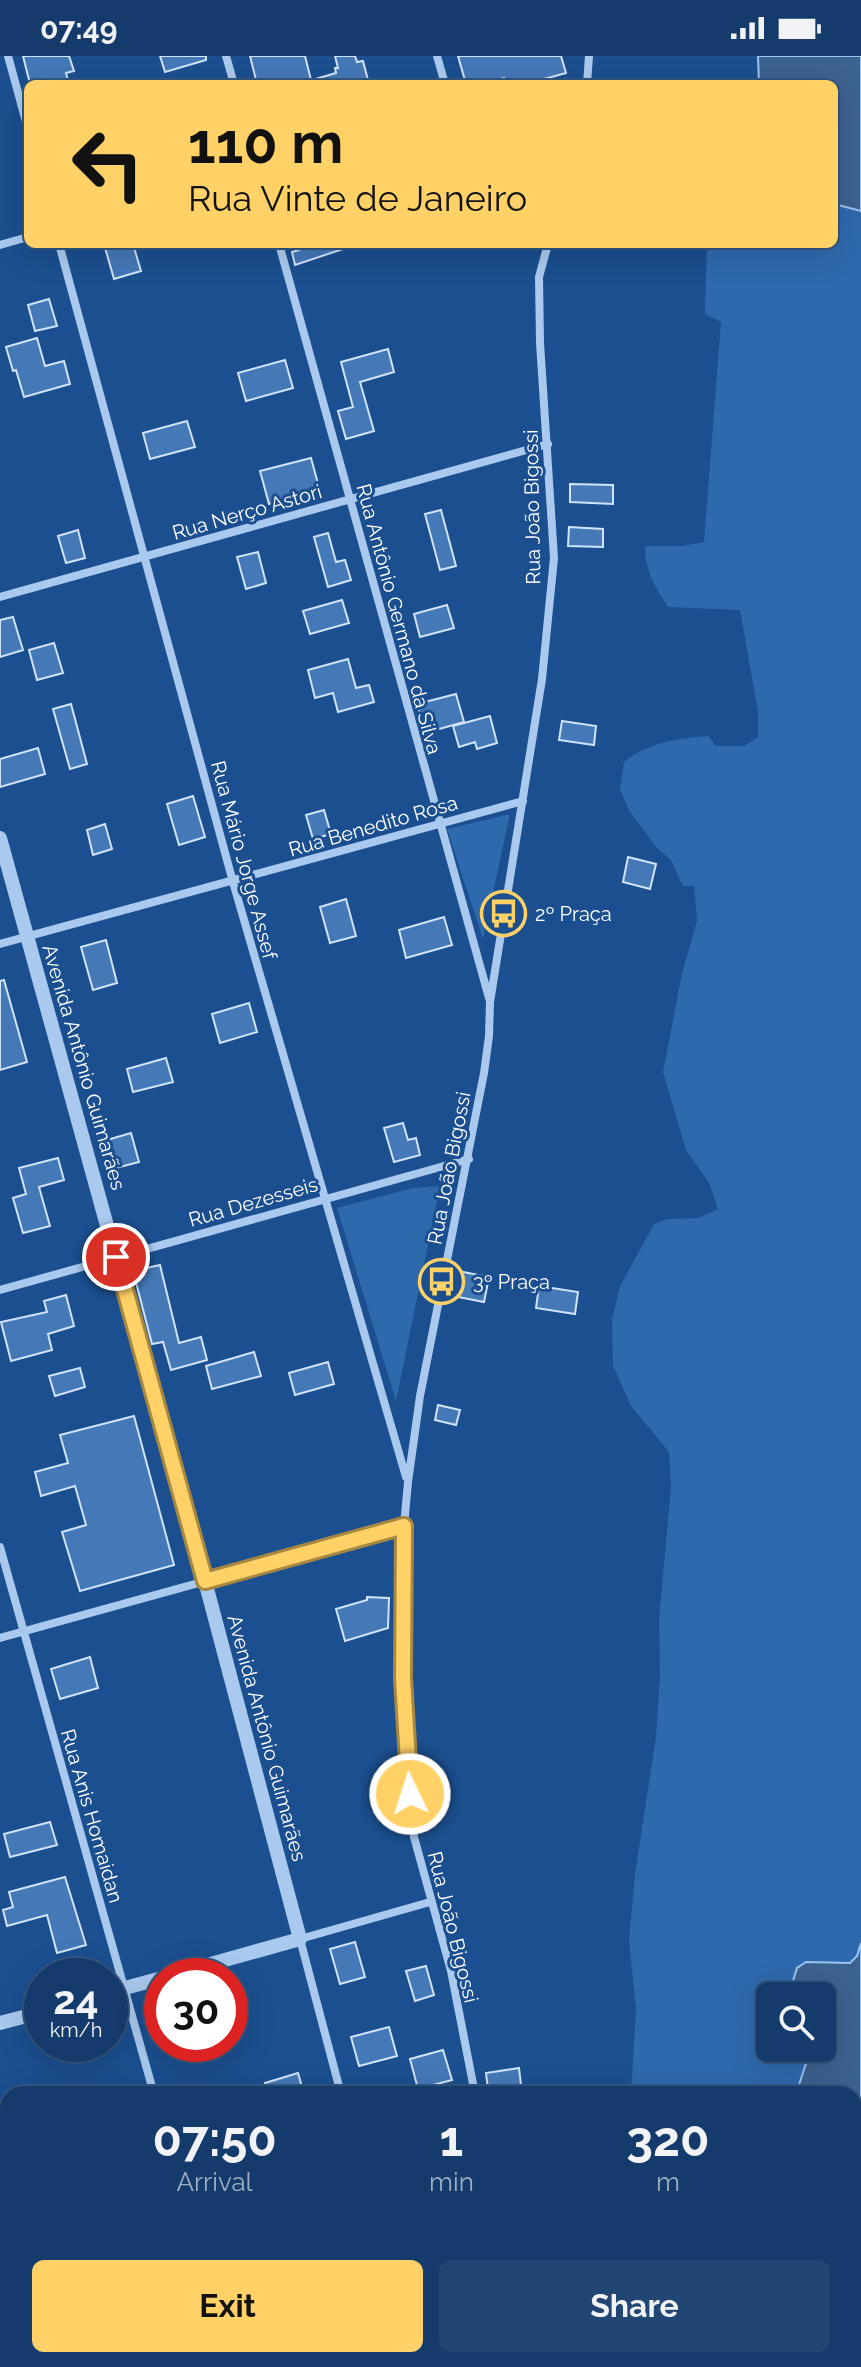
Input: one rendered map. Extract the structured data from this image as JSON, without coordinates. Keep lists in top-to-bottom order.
{
  "streets": {
    "street": [
      "Rua João Bigossi",
      "Rua Nerço Astori",
      "Rua Antônio Germano da Silva",
      "Rua Benedito Rosa",
      "Rua Mário Jorge Assef",
      "Avenida Antônio Guimarães",
      "Rua Dezesseis",
      "Rua Anis Homaidan"
    ]
  },
  "crossings": [
    ["Rua João Bigossi", "Rua Nerço Astori"],
    ["Rua João Bigossi", "Rua Antônio Germano da Silva"],
    ["Rua João Bigossi", "Rua Benedito Rosa"],
    ["Rua João Bigossi", "Rua Mário Jorge Assef"],
    ["Rua João Bigossi", "Rua Dezesseis"],
    ["Rua Nerço Astori", "Rua Antônio Germano da Silva"],
    ["Rua Nerço Astori", "Rua Mário Jorge Assef"],
    ["Rua Antônio Germano da Silva", "Rua Benedito Rosa"],
    ["Rua Benedito Rosa", "Rua Mário Jorge Assef"],
    ["Rua Benedito Rosa", "Avenida Antônio Guimarães"],
    ["Rua Mário Jorge Assef", "Rua Dezesseis"],
    ["Avenida Antônio Guimarães", "Rua Dezesseis"]
  ],
  "places": {
    "bus stop": ["2º Praça", "3º Praça"]
  },
  "page": {
    "status": "07:49",
    "turn": ["110 m", "Rua Vinte de Janeiro"],
    "speed": "24 km/h",
    "limit": "30",
    "eta": [
      "07:50",
      "Arrival",
      "1",
      "min",
      "320",
      "m"
    ],
    "buttons": ["Exit", "Share"]
  }
}
